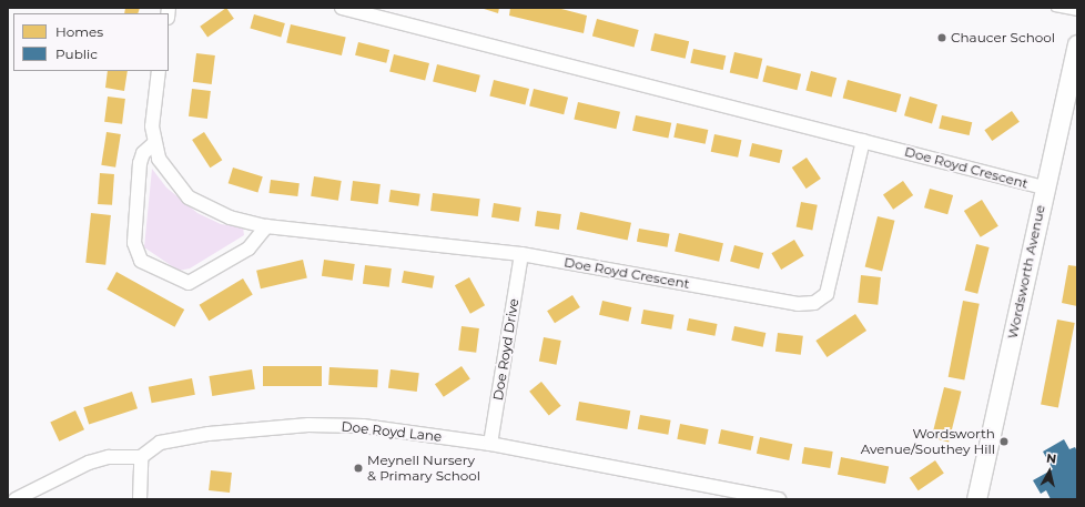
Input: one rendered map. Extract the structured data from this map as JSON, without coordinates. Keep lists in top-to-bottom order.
{
  "streets": {
    "street": [
      "Doe Royd Crescent",
      "Wordsworth Avenue",
      "Doe Royd Drive",
      "Doe Royd Lane"
    ]
  },
  "crossings": [
    ["Doe Royd Crescent", "Wordsworth Avenue"],
    ["Doe Royd Crescent", "Doe Royd Drive"],
    ["Doe Royd Drive", "Doe Royd Lane"]
  ],
  "places": ["Chaucer School", "Wordsworth Avenue/Southey Hill", "Meynell Nursery & Primary School"],
  "legend": ["Homes", "Public"],
  "north": "top"
}
